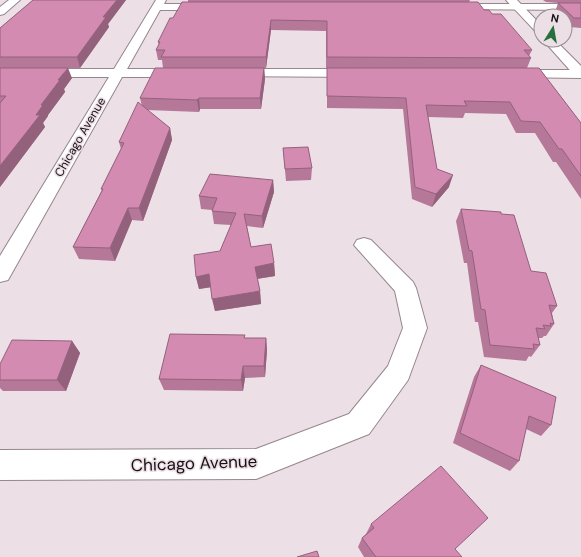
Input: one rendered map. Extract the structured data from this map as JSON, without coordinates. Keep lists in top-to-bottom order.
{
  "streets": {
    "street": ["Chicago Avenue"]
  },
  "north": "top"
}
